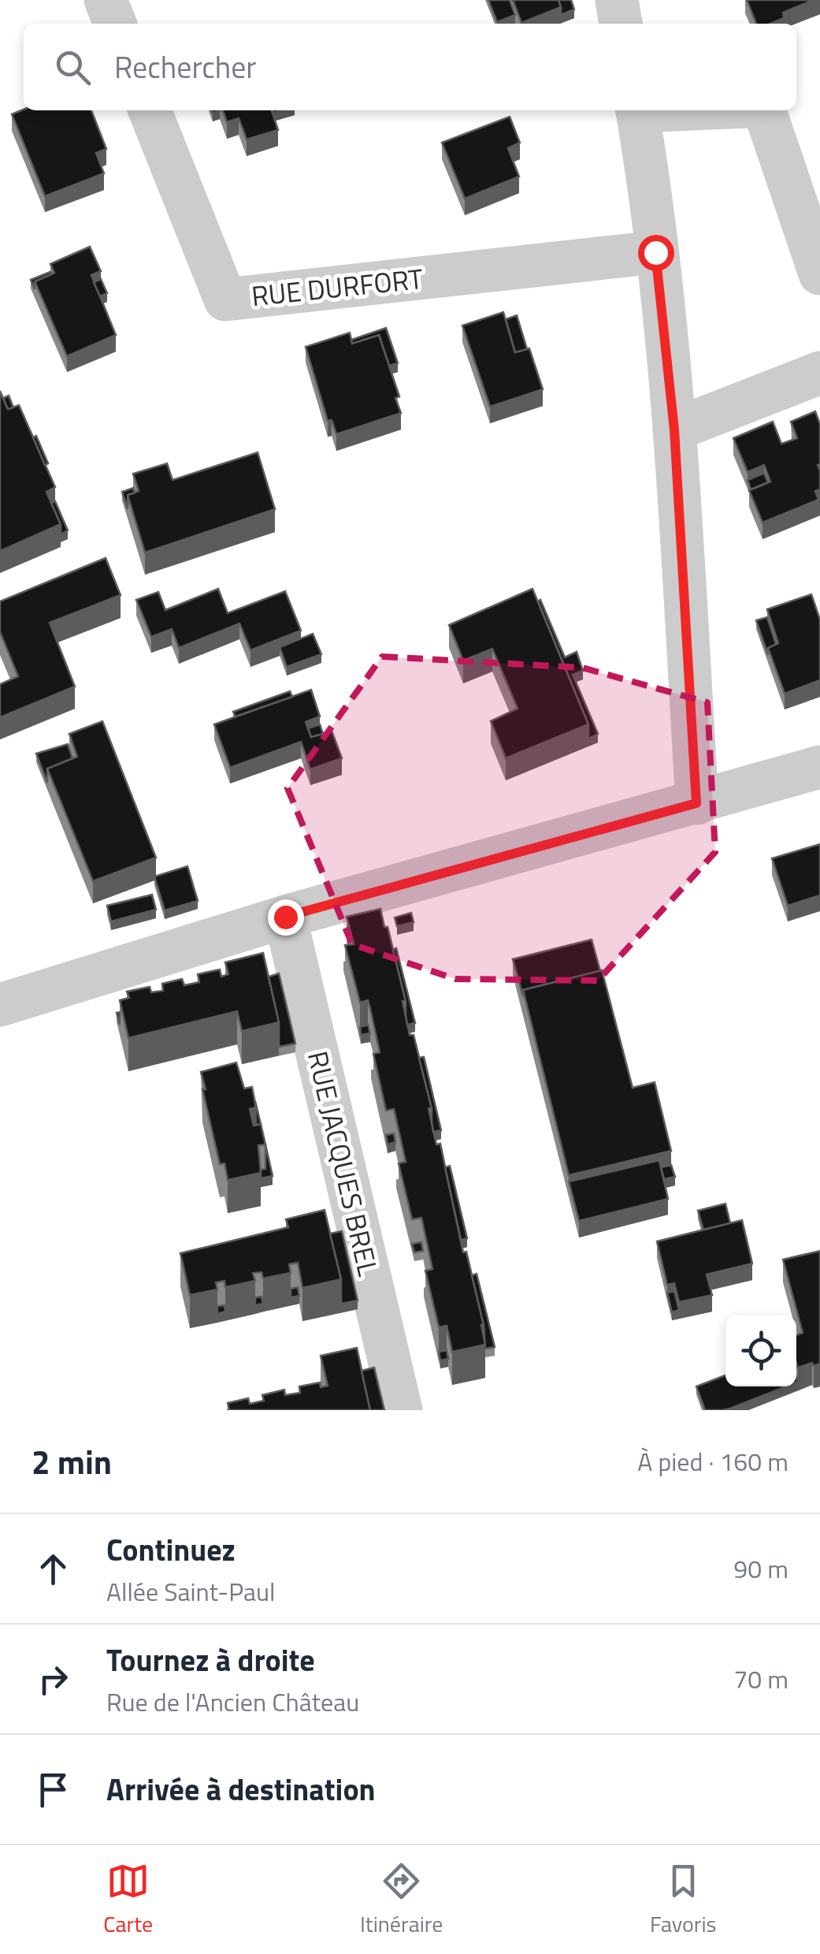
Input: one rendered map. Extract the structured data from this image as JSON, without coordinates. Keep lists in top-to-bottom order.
{
  "streets": {
    "street": ["RUE DURFORT", "RUE JACQUES BREL"]
  },
  "page": {
    "search": "Rechercher",
    "heading": ["2 min", "À pied · 160 m"],
    "list": [
      ["Continuez", "Allée Saint-Paul", "90 m"],
      ["Tournez à droite", "Rue de l'Ancien Château", "70 m"],
      "Arrivée à destination"
    ],
    "nav": ["Carte", "Itinéraire", "Favoris"]
  }
}
